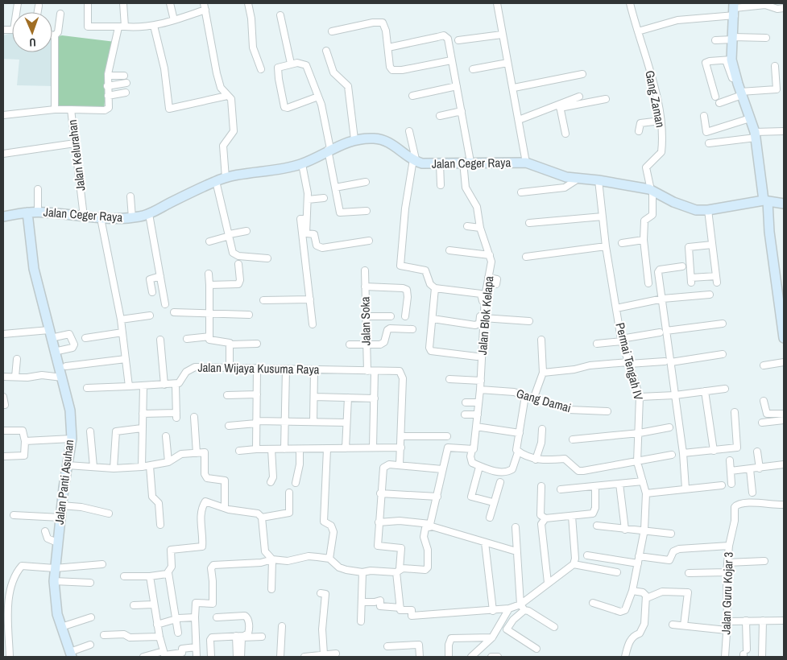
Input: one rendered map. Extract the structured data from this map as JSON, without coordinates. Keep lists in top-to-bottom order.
{
  "streets": {
    "main road": ["Jalan Ceger Raya", "Jalan Panti Asuhan"],
    "street": [
      "Gang Zaman",
      "Jalan Kelurahan",
      "Jalan Blok Kelapa",
      "Jalan Soka",
      "Permai Tengah IV",
      "Jalan Wijaya Kusuma Raya",
      "Gang Damai",
      "Jalan Guru Kojar 3"
    ]
  },
  "crossings": [
    ["Gang Zaman", "Jalan Ceger Raya"],
    ["Jalan Kelurahan", "Jalan Ceger Raya"],
    ["Jalan Ceger Raya", "Jalan Blok Kelapa"],
    ["Jalan Ceger Raya", "Permai Tengah IV"],
    ["Jalan Ceger Raya", "Jalan Panti Asuhan"],
    ["Jalan Blok Kelapa", "Gang Damai"],
    ["Jalan Soka", "Jalan Wijaya Kusuma Raya"]
  ],
  "north": "bottom"
}
